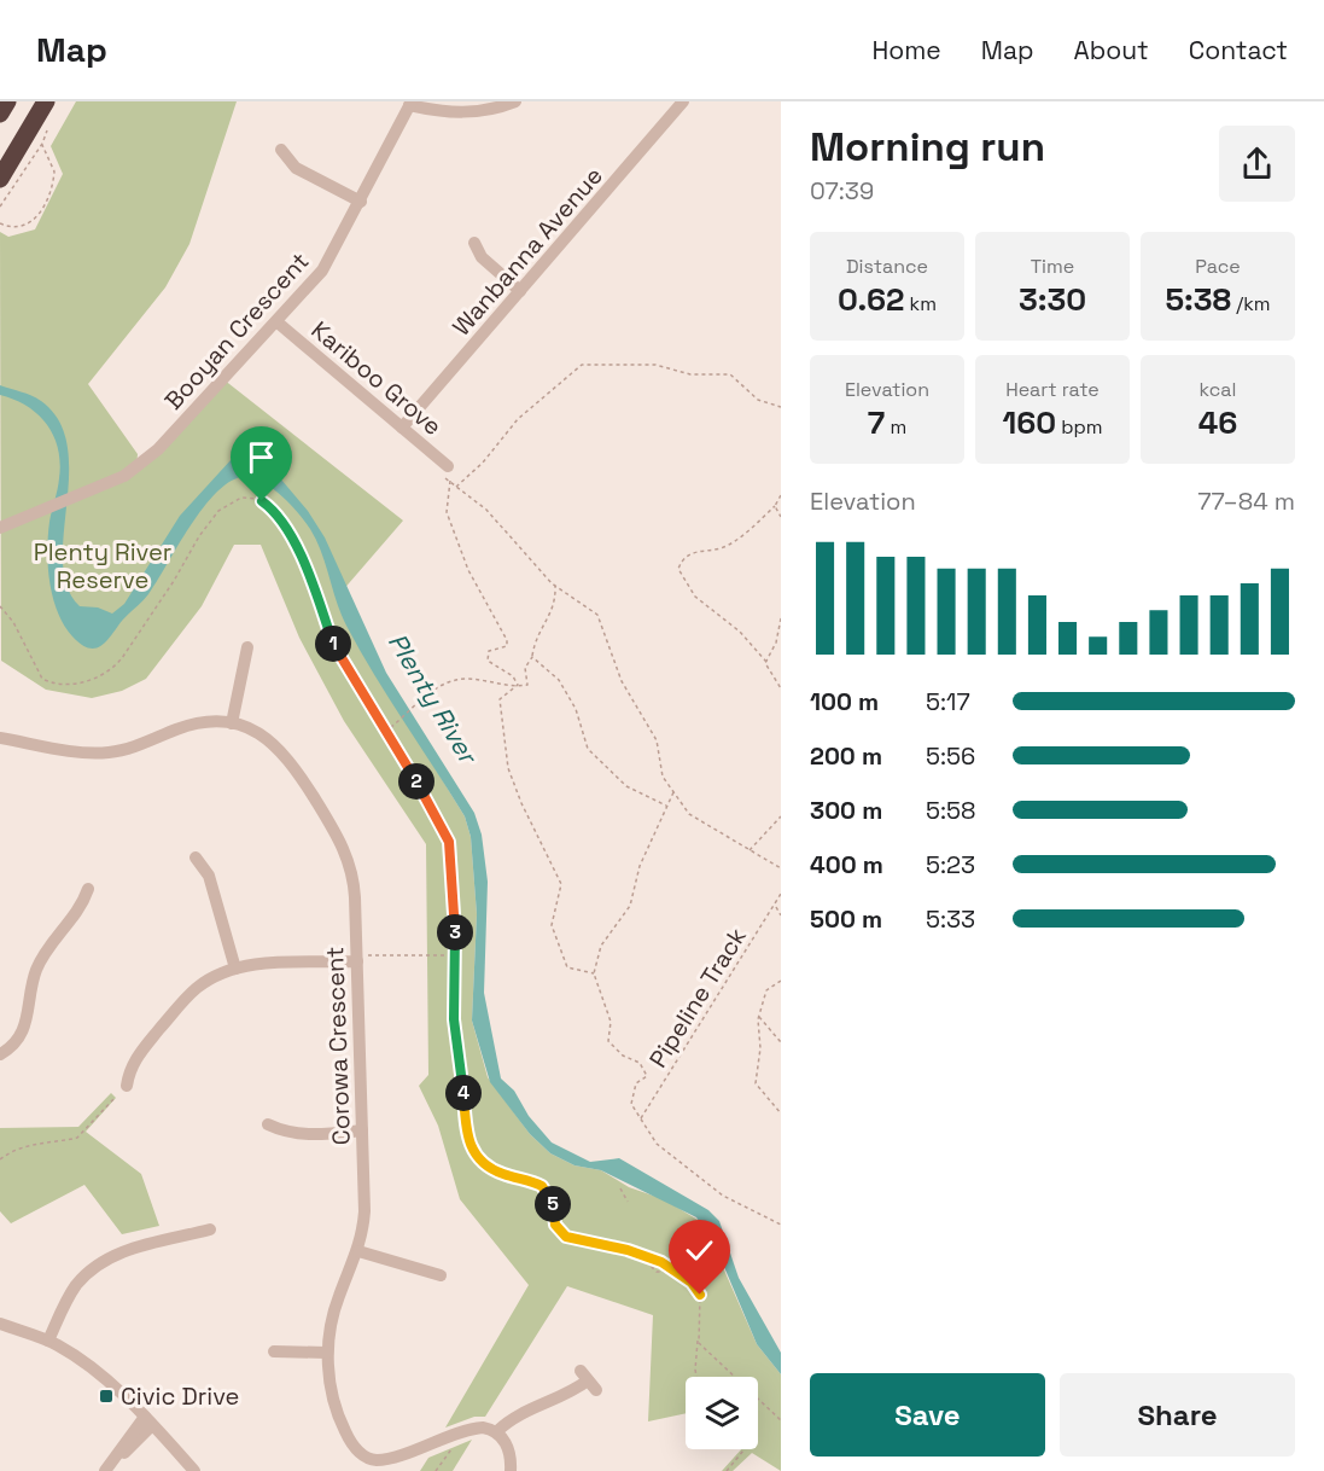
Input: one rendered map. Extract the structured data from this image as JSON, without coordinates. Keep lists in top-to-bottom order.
{
  "streets": {
    "street": [
      "Wanbanna Avenue",
      "Booyan Crescent",
      "Kariboo Grove",
      "Corowa Crescent"
    ],
    "path": ["Pipeline Track"]
  },
  "crossings": [
    ["Wanbanna Avenue", "Kariboo Grove"],
    ["Booyan Crescent", "Kariboo Grove"]
  ],
  "water": ["Plenty River"],
  "parks": ["Plenty River Reserve"],
  "places": {
    "transit": ["Civic Drive"]
  },
  "page": {
    "header": "Map",
    "nav": [
      "Home",
      "Map",
      "About",
      "Contact"
    ],
    "heading": ["Morning run", "07:39"],
    "stats": [
      ["Distance", "0.62 km"],
      ["Time", "3:30"],
      ["Pace", "5:38 /km"],
      ["Elevation", "7 m"],
      ["Heart rate", "160 bpm"],
      ["kcal", "46"]
    ],
    "chart": ["Elevation", "77–84 m"],
    "pins": [
      "1",
      "2",
      "3",
      "4",
      "5"
    ],
    "list": [
      {
        "name": "100 m",
        "note": "5:17"
      },
      {
        "name": "200 m",
        "note": "5:56"
      },
      {
        "name": "300 m",
        "note": "5:58"
      },
      {
        "name": "400 m",
        "note": "5:23"
      },
      {
        "name": "500 m",
        "note": "5:33"
      }
    ],
    "buttons": ["Save", "Share"]
  }
}
